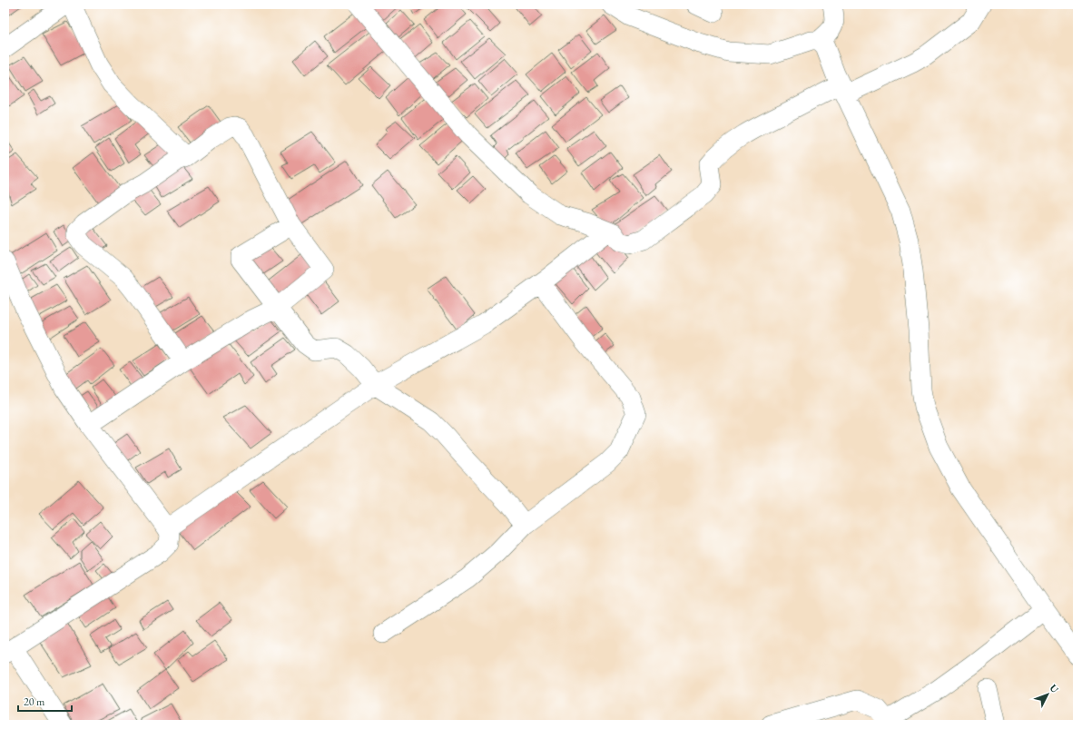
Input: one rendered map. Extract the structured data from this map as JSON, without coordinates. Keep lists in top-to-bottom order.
{
  "scale_bar": "20 m",
  "north": "top right"
}
